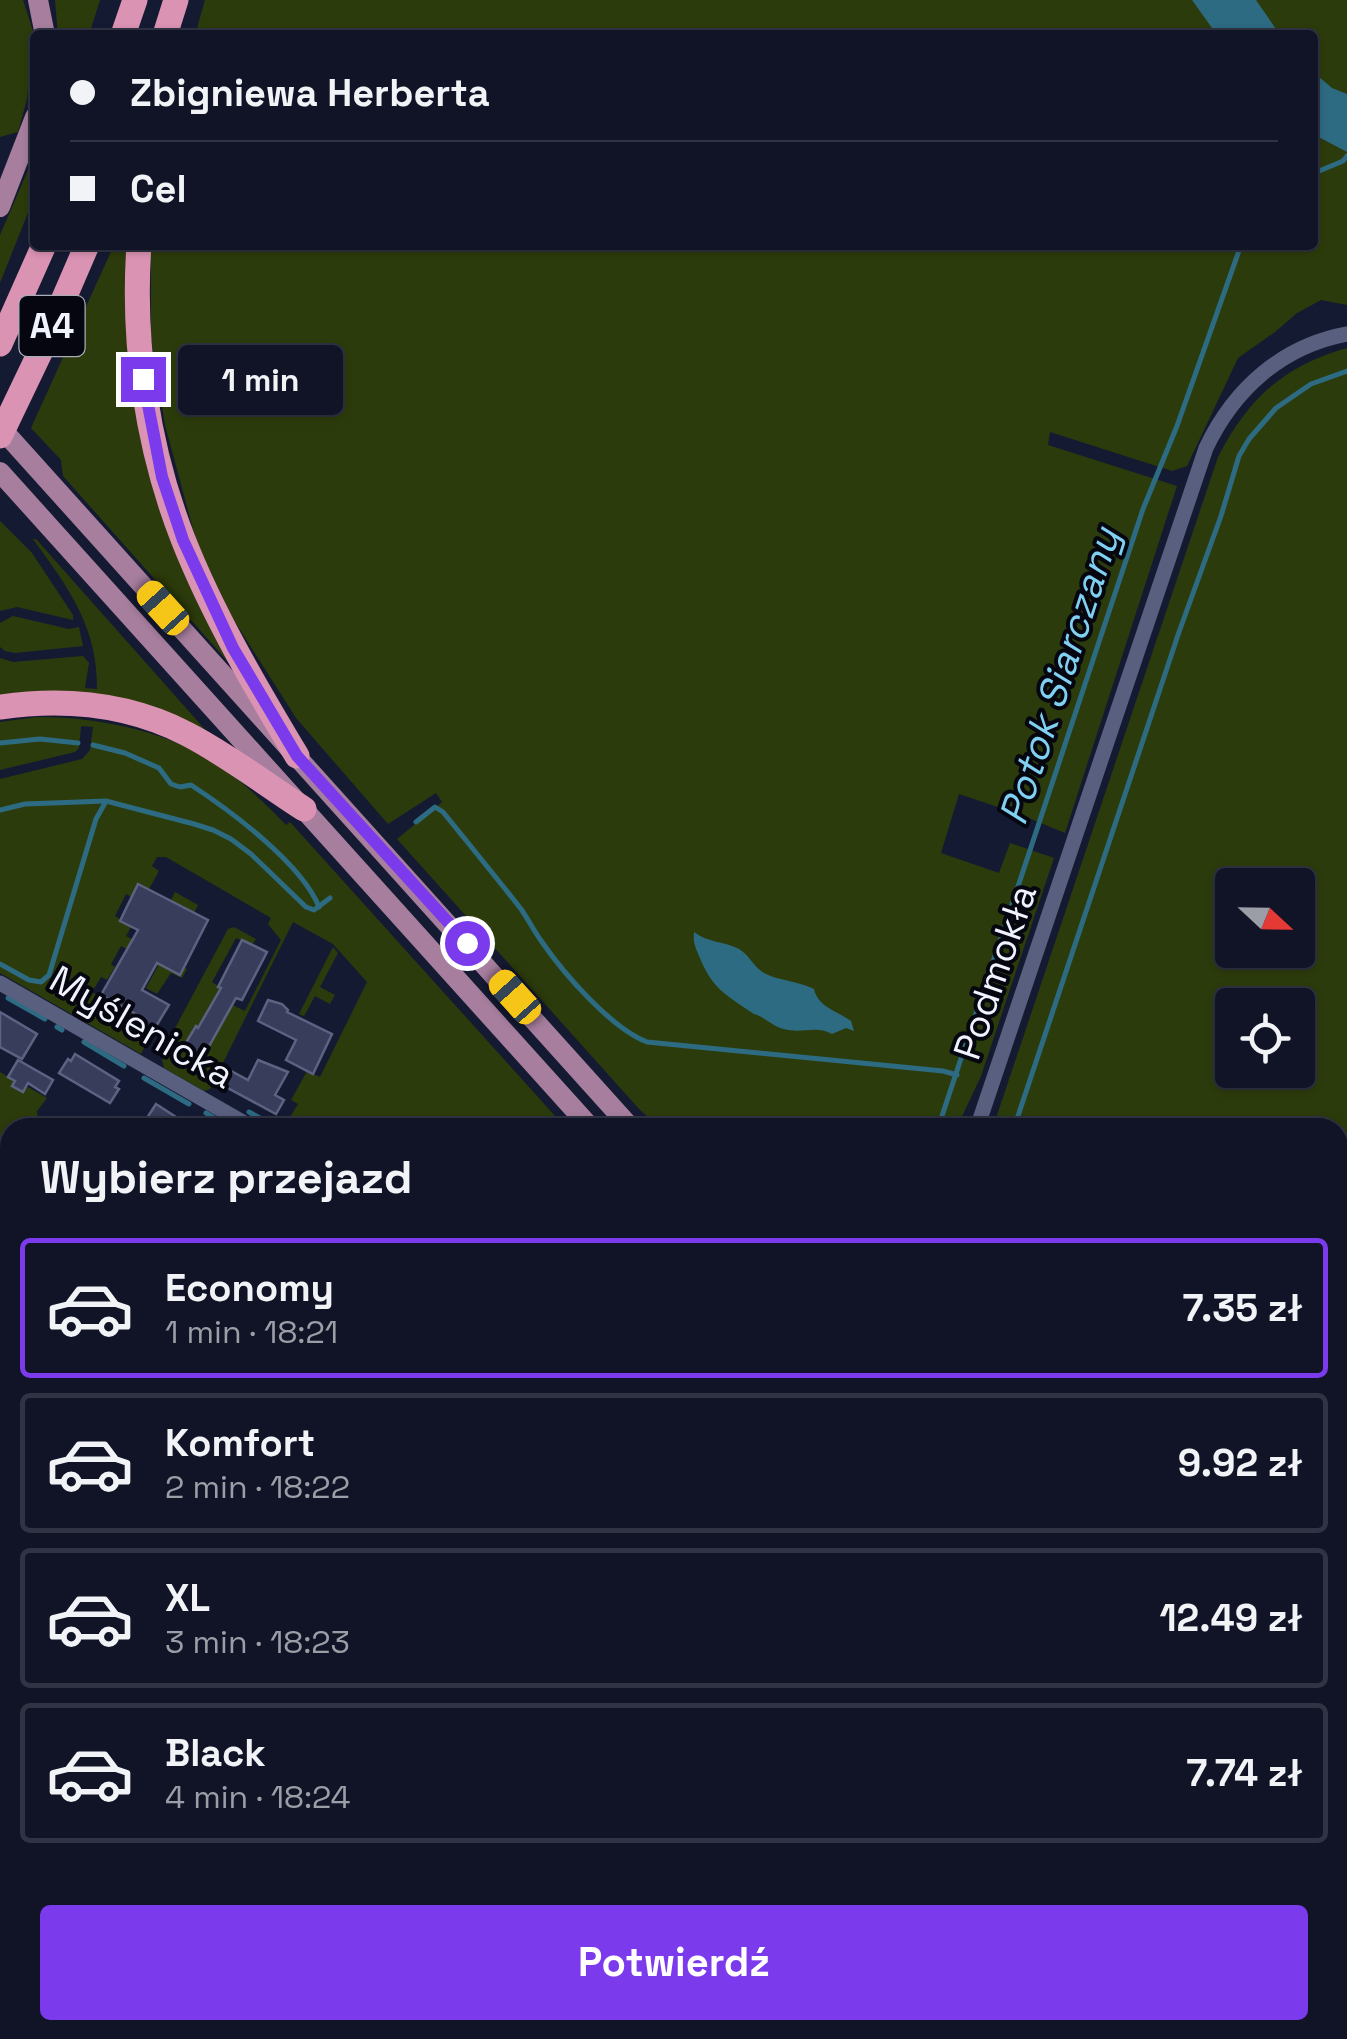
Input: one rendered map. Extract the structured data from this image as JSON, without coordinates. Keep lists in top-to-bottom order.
{
  "streets": {
    "highway": ["A4"],
    "street": ["Podmokła", "Myślenicka"]
  },
  "water": ["Potok Siarczany"],
  "north": "right",
  "page": {
    "banner": ["Zbigniewa Herberta", "Cel"],
    "bubble": "1 min",
    "heading": "Wybierz przejazd",
    "list": [
      {
        "name": "Economy",
        "note": "1 min · 18:21",
        "value": "7.35 zł"
      },
      {
        "name": "Komfort",
        "note": "2 min · 18:22",
        "value": "9.92 zł"
      },
      {
        "name": "XL",
        "note": "3 min · 18:23",
        "value": "12.49 zł"
      },
      {
        "name": "Black",
        "note": "4 min · 18:24",
        "value": "7.74 zł"
      }
    ],
    "buttons": "Potwierdź"
  }
}
